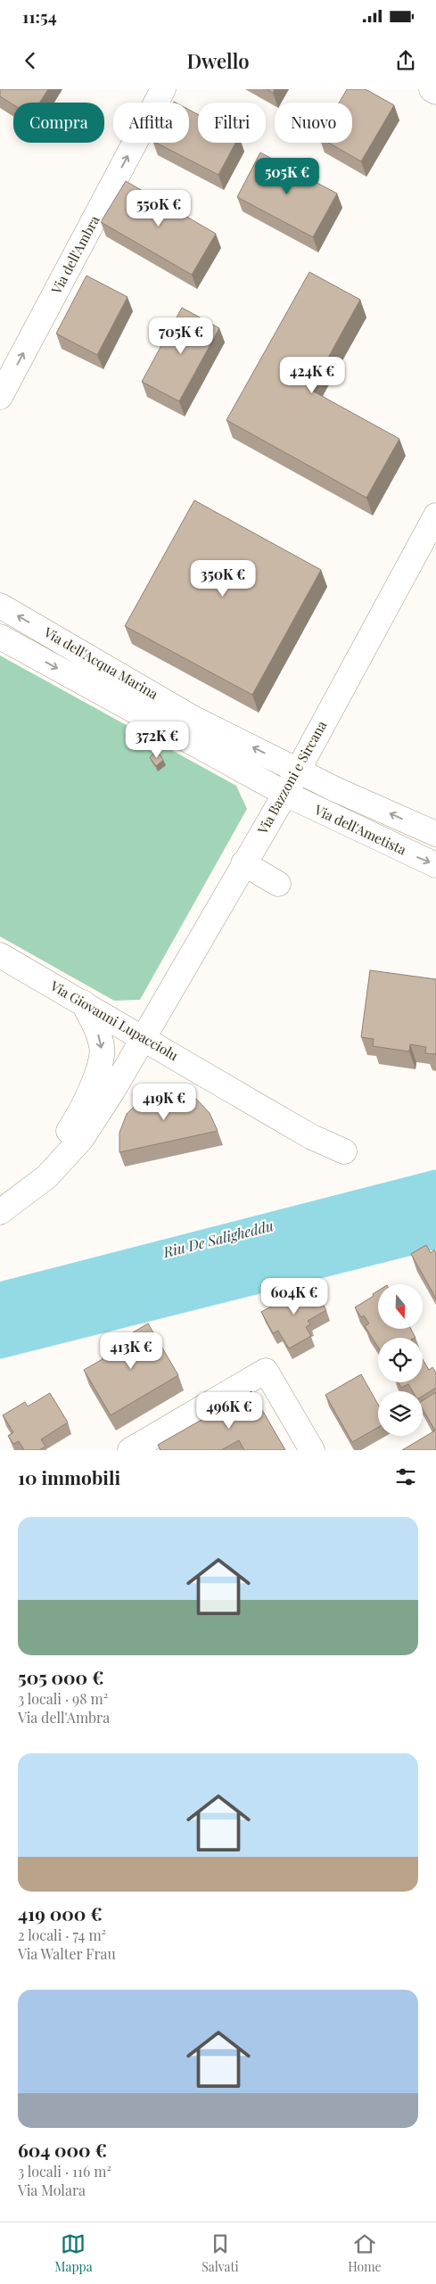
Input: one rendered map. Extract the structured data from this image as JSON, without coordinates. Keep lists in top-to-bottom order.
{
  "streets": {
    "street": [
      "Via dell'Ambra",
      "Via dell'Acqua Marina",
      "Via Bazzoni e Sircana",
      "Via dell'Ametista",
      "Via Giovanni Lupacciolu"
    ]
  },
  "crossings": [
    ["Via dell'Acqua Marina", "Via Bazzoni e Sircana"],
    ["Via dell'Acqua Marina", "Via dell'Ametista"],
    ["Via Bazzoni e Sircana", "Via dell'Ametista"],
    ["Via Bazzoni e Sircana", "Via Giovanni Lupacciolu"]
  ],
  "one_way": ["Via dell'Ambra"],
  "water": ["Riu De Saligheddu"],
  "north": "bottom",
  "page": {
    "status": "11:54",
    "header": "Dwello",
    "chip": [
      "Compra",
      "Affitta",
      "Filtri",
      "Nuovo"
    ],
    "price": [
      "505K €",
      "550K €",
      "705K €",
      "424K €",
      "350K €",
      "372K €",
      "419K €",
      "604K €",
      "413K €",
      "496K €"
    ],
    "heading": "10 immobili",
    "list": [
      {
        "name": "505 000 €",
        "note": "3 locali · 98 m² · Via dell'Ambra"
      },
      {
        "name": "419 000 €",
        "note": "2 locali · 74 m² · Via Walter Frau"
      },
      {
        "name": "604 000 €",
        "note": "3 locali · 116 m² · Via Molara"
      }
    ],
    "tabs": ["Mappa", "Salvati", "Home"]
  }
}
